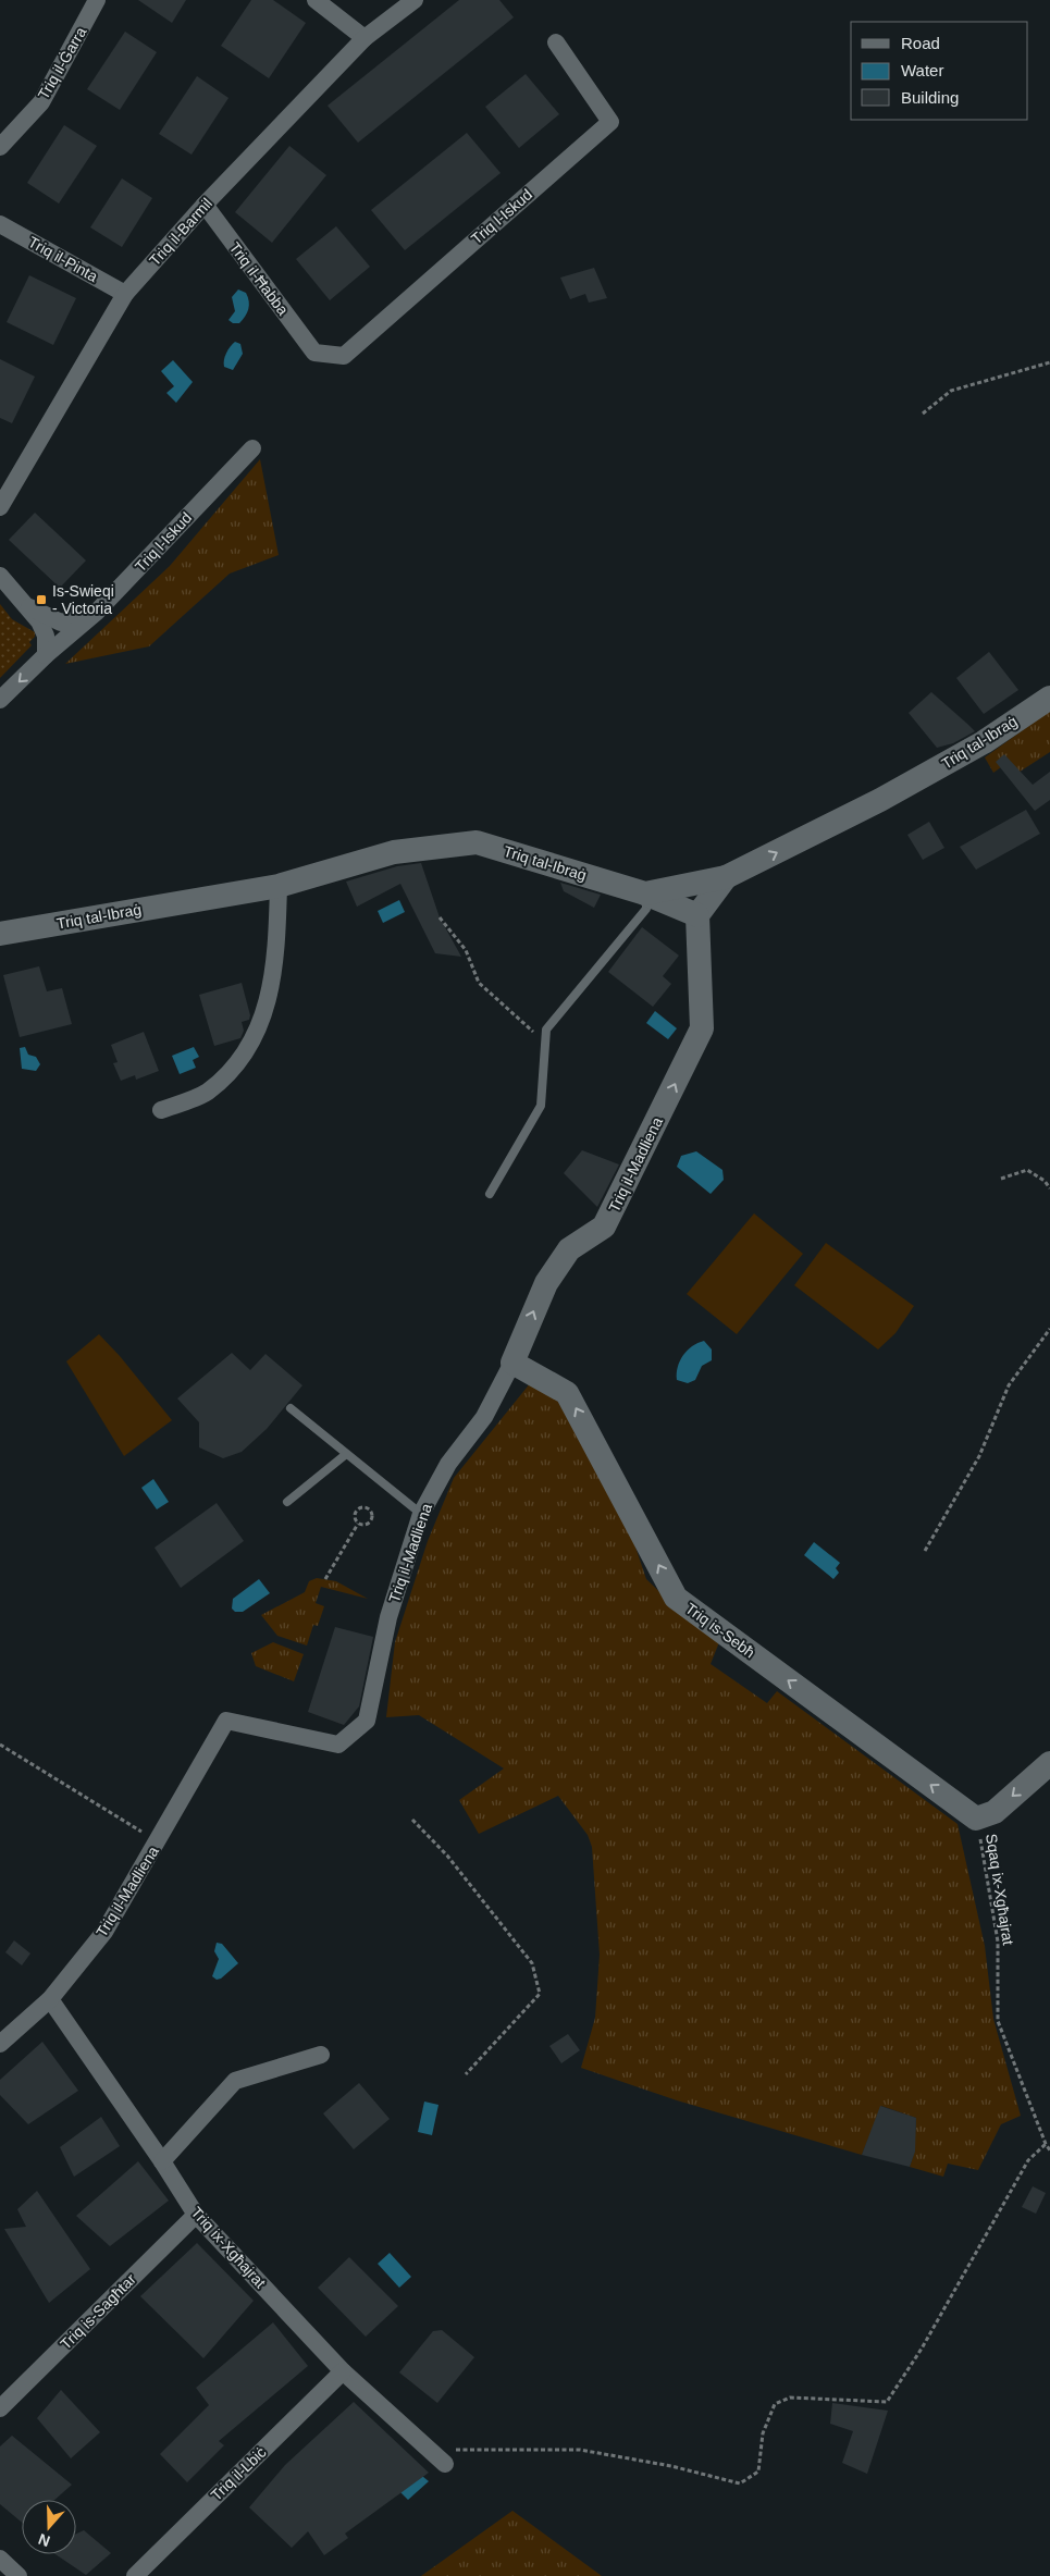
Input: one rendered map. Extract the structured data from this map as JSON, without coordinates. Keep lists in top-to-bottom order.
{
  "streets": {
    "main road": ["Triq tal-Ibraġ", "Triq il-Madliena", "Triq is-Sebħ"],
    "street": [
      "Triq il-Ġarra",
      "Triq l-Iskud",
      "Triq il-Barmil",
      "Triq il-Pinta",
      "Triq il-Ħabba",
      "Triq ix-Xgħajrat",
      "Triq is-Sagħtar",
      "Triq il-Lbiċ"
    ],
    "path": ["Sqaq ix-Xgħajrat"]
  },
  "crossings": [
    ["Triq l-Iskud", "Triq il-Ħabba"],
    ["Triq il-Barmil", "Triq il-Pinta"],
    ["Triq il-Barmil", "Triq il-Ħabba"],
    ["Triq il-Madliena", "Triq is-Sebħ"],
    ["Triq il-Madliena", "Triq ix-Xgħajrat"],
    ["Triq is-Sebħ", "Sqaq ix-Xgħajrat"],
    ["Triq ix-Xgħajrat", "Triq is-Sagħtar"],
    ["Triq ix-Xgħajrat", "Triq il-Lbiċ"]
  ],
  "one_way": ["Triq is-Sebħ"],
  "places": {
    "transit": ["Is-Swieqi - Victoria"]
  },
  "legend": ["Road", "Water", "Building"],
  "north": "bottom"
}
